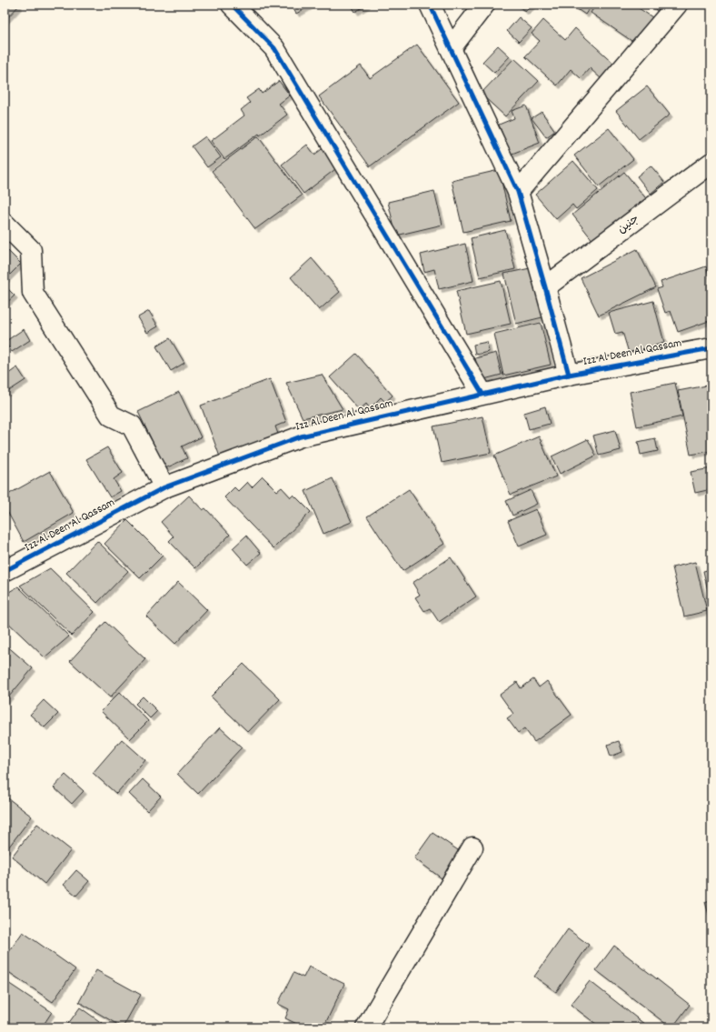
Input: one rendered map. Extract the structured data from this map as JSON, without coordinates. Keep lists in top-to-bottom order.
{
  "streets": {
    "street": ["جنين", "Izz Al Deen Al Qassam"]
  }
}
